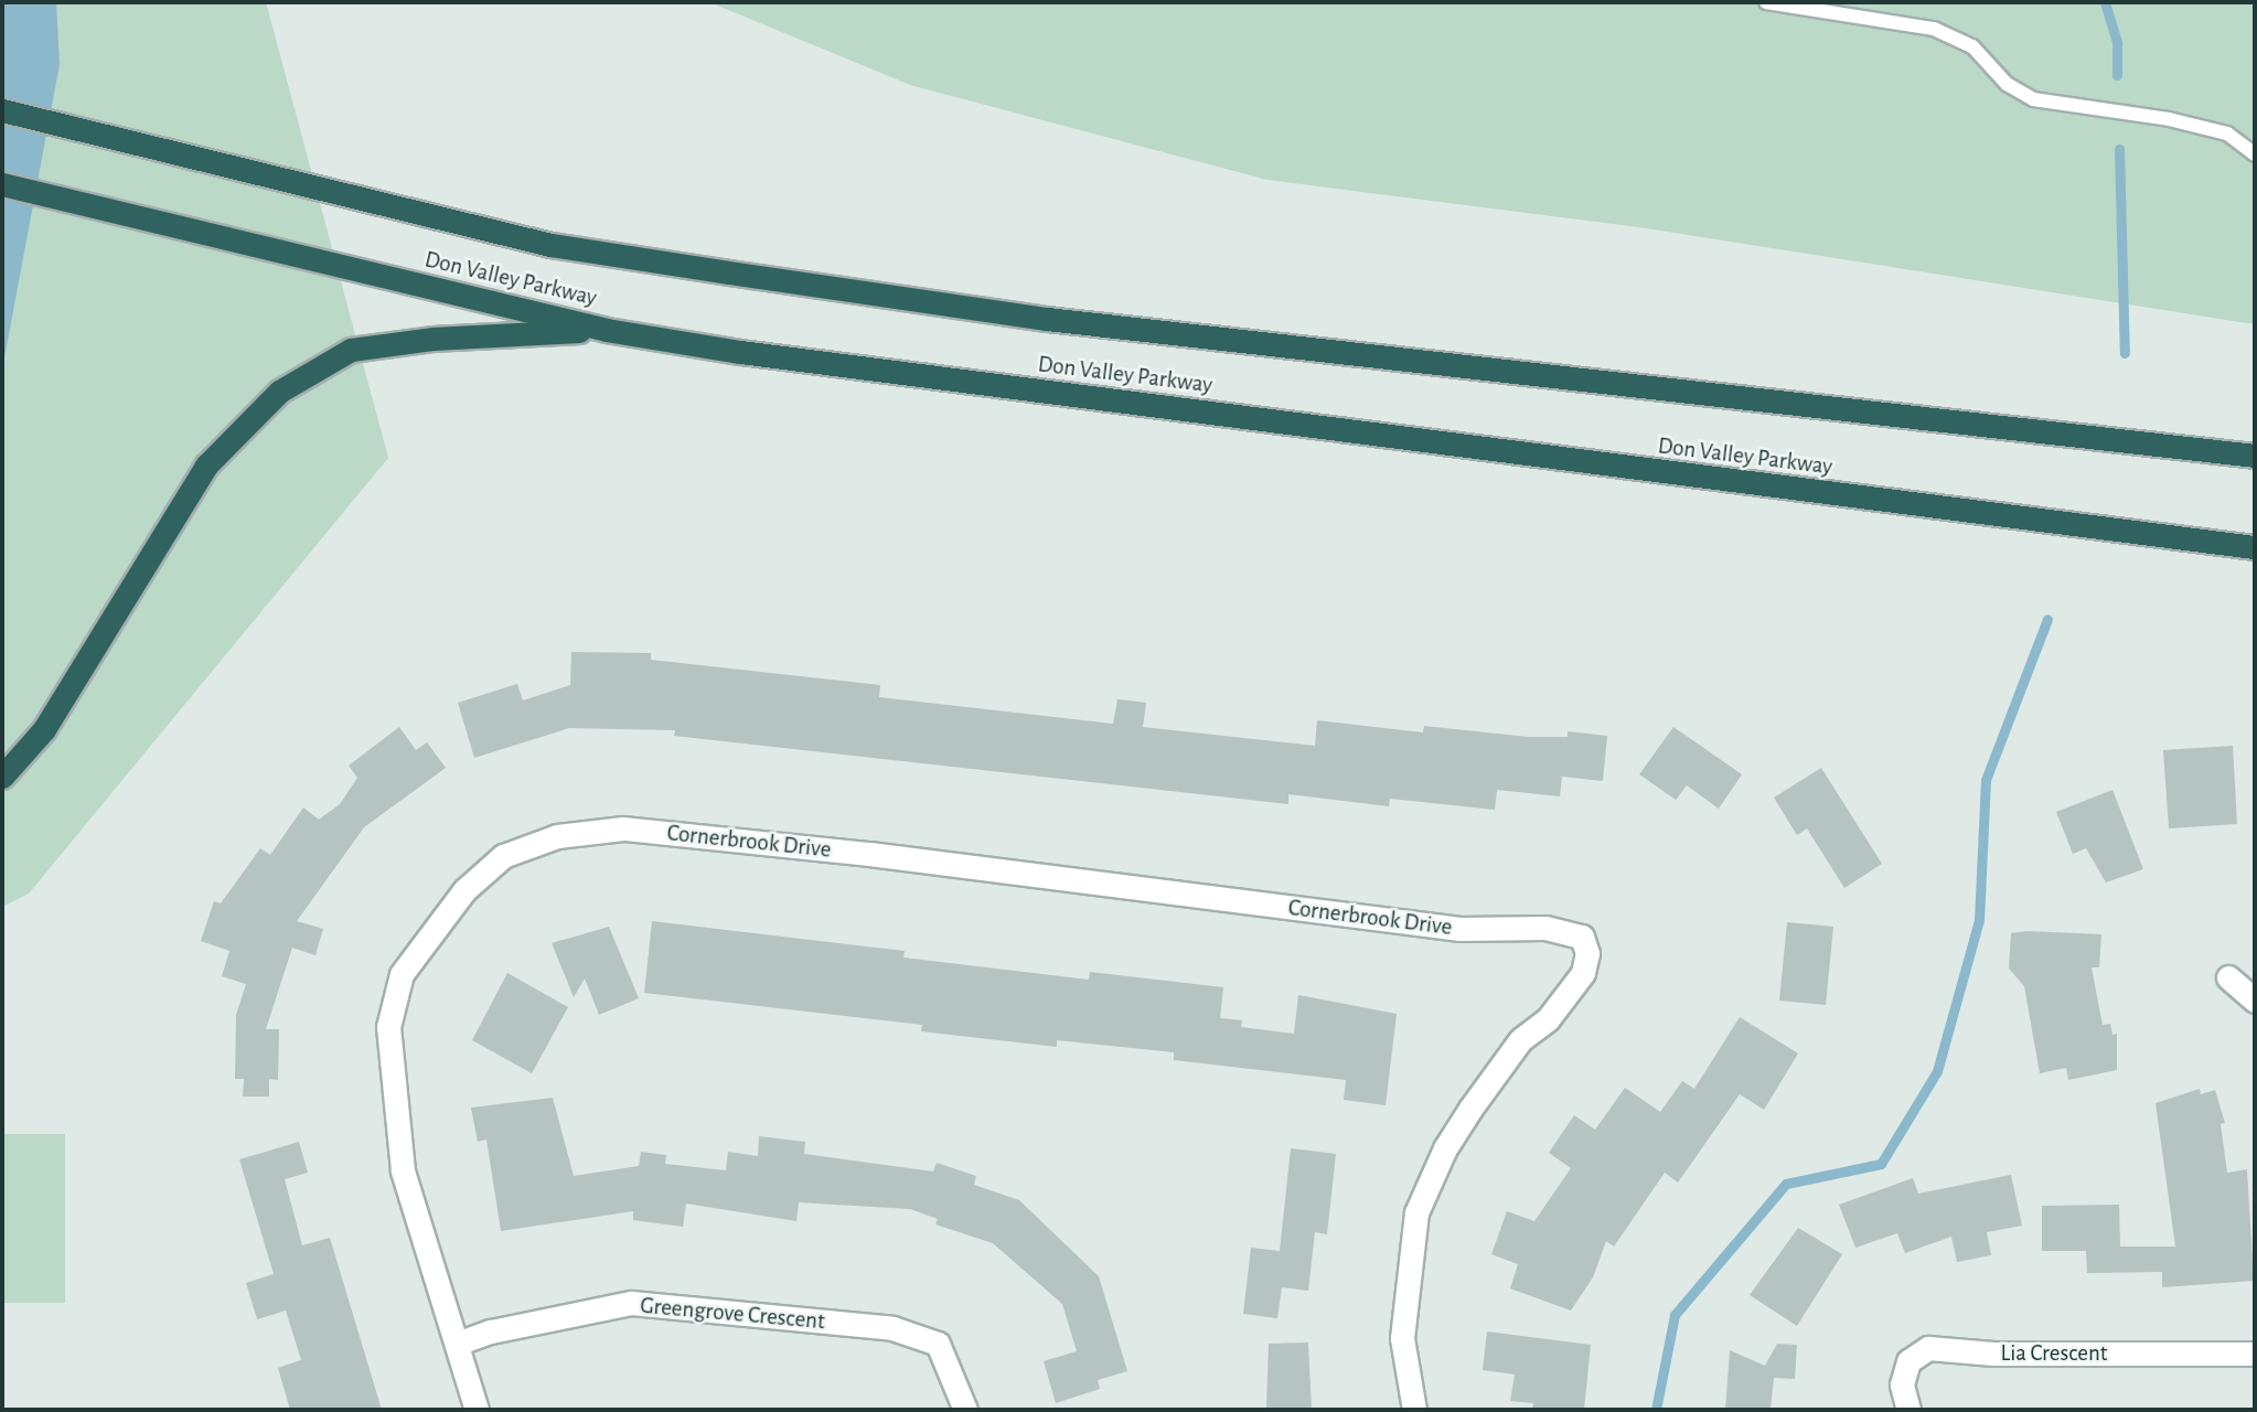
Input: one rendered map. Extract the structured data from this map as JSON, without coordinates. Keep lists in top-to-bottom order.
{
  "streets": {
    "highway": ["Don Valley Parkway"],
    "street": ["Cornerbrook Drive", "Greengrove Crescent", "Lia Crescent"]
  },
  "crossings": [
    ["Cornerbrook Drive", "Greengrove Crescent"]
  ]
}
